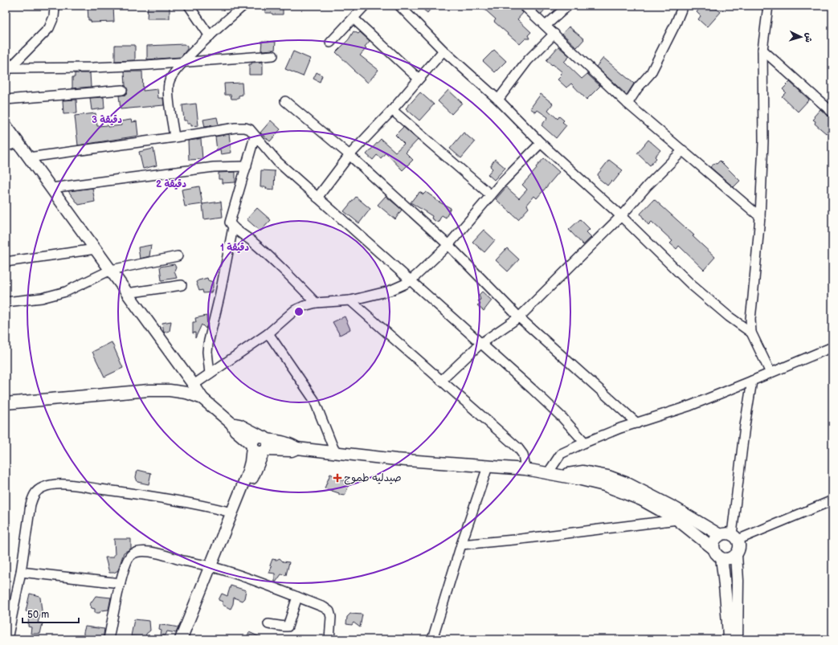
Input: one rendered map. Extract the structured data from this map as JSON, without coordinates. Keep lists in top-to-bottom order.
{
  "places": {
    "health": ["صيدليه طموح"]
  },
  "scale_bar": "50 m",
  "north": "right",
  "rings": ["3 دقيقة", "2 دقيقة", "1 دقيقة"]
}
